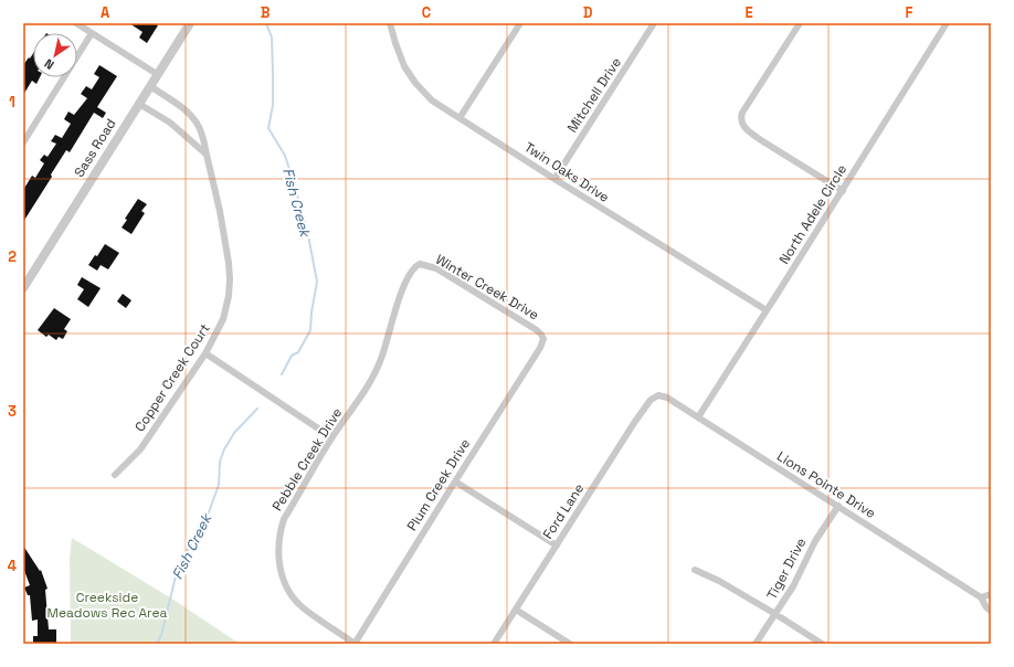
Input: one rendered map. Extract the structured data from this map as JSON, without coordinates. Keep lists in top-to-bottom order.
{
  "streets": {
    "street": [
      "Mitchell Drive",
      "Sass Road",
      "Twin Oaks Drive",
      "North Adele Circle",
      "Winter Creek Drive",
      "Copper Creek Court",
      "Pebble Creek Drive",
      "Plum Creek Drive",
      "Lions Pointe Drive",
      "Ford Lane",
      "Tiger Drive"
    ]
  },
  "crossings": [
    ["Mitchell Drive", "Twin Oaks Drive"],
    ["Sass Road", "Copper Creek Court"],
    ["Twin Oaks Drive", "North Adele Circle"],
    ["North Adele Circle", "Lions Pointe Drive"],
    ["Winter Creek Drive", "Pebble Creek Drive"],
    ["Winter Creek Drive", "Plum Creek Drive"],
    ["Pebble Creek Drive", "Plum Creek Drive"],
    ["Lions Pointe Drive", "Ford Lane"],
    ["Lions Pointe Drive", "Tiger Drive"]
  ],
  "water": ["Fish Creek"],
  "parks": ["Creekside Meadows Rec Area"],
  "north": "bottom left",
  "grid": {
    "columns": [
      "A",
      "B",
      "C",
      "D",
      "E",
      "F"
    ],
    "rows": [
      "1",
      "2",
      "3",
      "4"
    ]
  }
}
